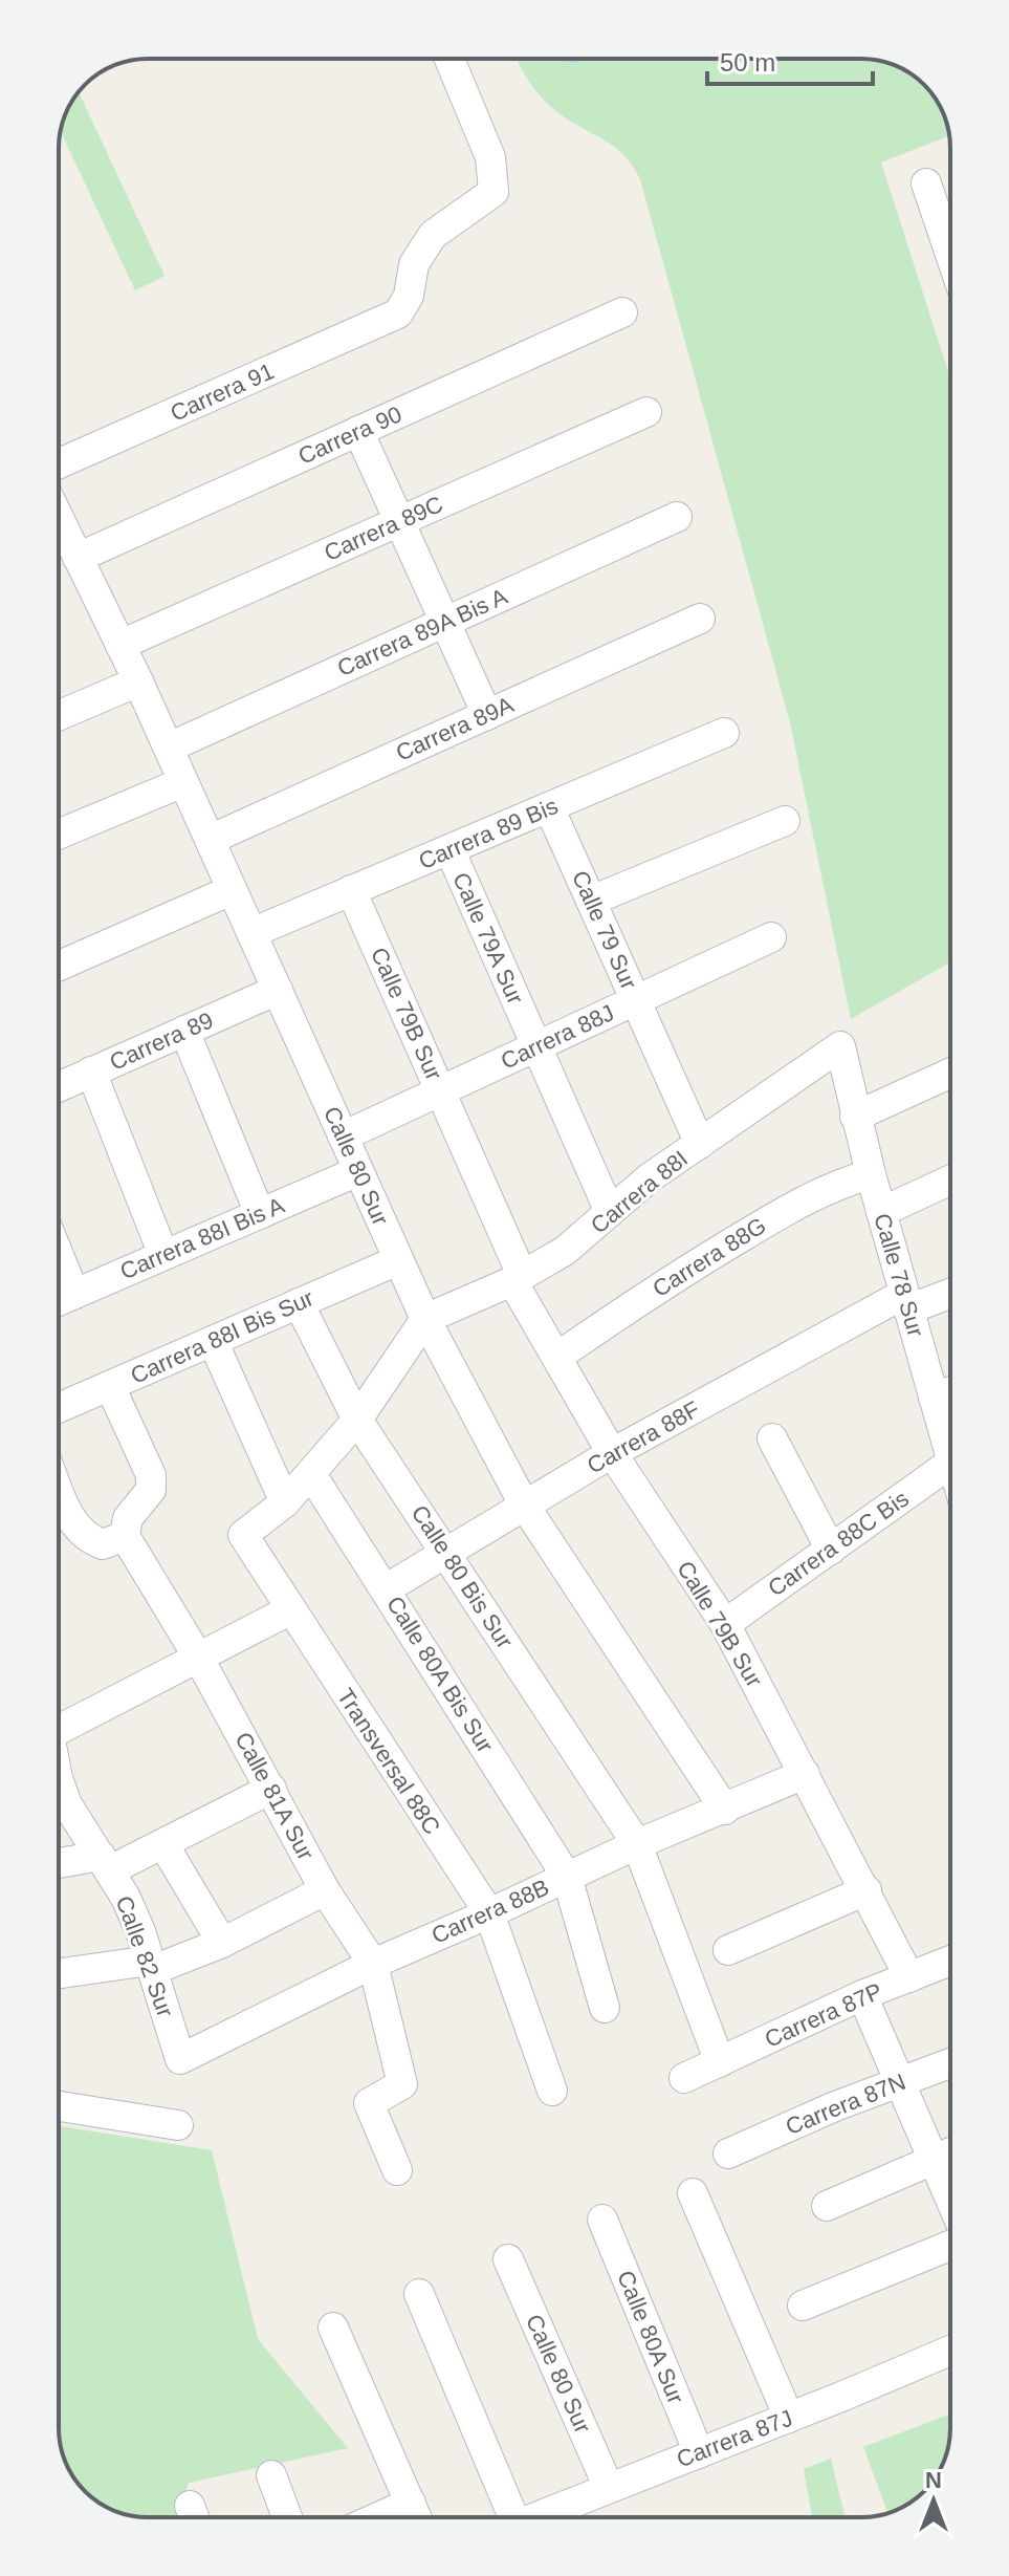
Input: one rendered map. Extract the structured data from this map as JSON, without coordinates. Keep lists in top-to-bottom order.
{
  "streets": {
    "street": [
      "Carrera 91",
      "Carrera 90",
      "Carrera 89C",
      "Carrera 89A Bis A",
      "Carrera 89A",
      "Carrera 89 Bis",
      "Calle 79 Sur",
      "Calle 79A Sur",
      "Calle 79B Sur",
      "Carrera 88J",
      "Carrera 89",
      "Calle 80 Sur",
      "Carrera 88I",
      "Carrera 88I Bis A",
      "Carrera 88G",
      "Calle 78 Sur",
      "Carrera 88I Bis Sur",
      "Carrera 88F",
      "Carrera 88C Bis",
      "Calle 80 Bis Sur",
      "Calle 80A Bis Sur",
      "Transversal 88C",
      "Calle 81A Sur",
      "Carrera 88B",
      "Calle 82 Sur",
      "Carrera 87P",
      "Carrera 87N",
      "Calle 80A Sur",
      "Carrera 87J"
    ]
  },
  "crossings": [
    ["Carrera 90", "Calle 80 Sur"],
    ["Carrera 89C", "Calle 80 Sur"],
    ["Carrera 89A Bis A", "Calle 80 Sur"],
    ["Carrera 89A", "Calle 80 Sur"],
    ["Carrera 89 Bis", "Calle 79 Sur"],
    ["Carrera 89 Bis", "Calle 79A Sur"],
    ["Carrera 89 Bis", "Calle 79B Sur"],
    ["Carrera 89 Bis", "Calle 80 Sur"],
    ["Calle 79 Sur", "Carrera 88J"],
    ["Calle 79 Sur", "Carrera 88I"],
    ["Calle 79A Sur", "Carrera 88J"],
    ["Calle 79A Sur", "Carrera 88I"],
    ["Calle 79B Sur", "Carrera 88J"],
    ["Calle 79B Sur", "Carrera 88I"],
    ["Calle 79B Sur", "Carrera 88G"],
    ["Calle 79B Sur", "Carrera 88F"],
    ["Calle 79B Sur", "Carrera 88C Bis"],
    ["Calle 79B Sur", "Carrera 88B"],
    ["Calle 79B Sur", "Carrera 87P"],
    ["Carrera 88J", "Calle 80 Sur"],
    ["Carrera 89", "Calle 80 Sur"],
    ["Calle 80 Sur", "Carrera 88I"],
    ["Calle 80 Sur", "Carrera 88I Bis A"],
    ["Calle 80 Sur", "Carrera 88I Bis Sur"],
    ["Calle 80 Sur", "Carrera 88F"],
    ["Calle 80 Sur", "Carrera 88B"],
    ["Calle 80 Sur", "Carrera 87J"],
    ["Carrera 88I", "Calle 78 Sur"],
    ["Carrera 88G", "Calle 78 Sur"],
    ["Calle 78 Sur", "Carrera 88F"],
    ["Carrera 88I Bis Sur", "Calle 80 Bis Sur"],
    ["Carrera 88F", "Calle 80 Bis Sur"],
    ["Carrera 88F", "Calle 80A Bis Sur"],
    ["Calle 80 Bis Sur", "Carrera 88B"],
    ["Calle 80 Bis Sur", "Carrera 87P"],
    ["Calle 80A Bis Sur", "Carrera 88B"],
    ["Transversal 88C", "Carrera 88B"],
    ["Calle 81A Sur", "Carrera 88B"],
    ["Carrera 88B", "Calle 82 Sur"],
    ["Calle 80A Sur", "Carrera 87J"]
  ],
  "scale_bar": "50 m",
  "north": "top"
}
